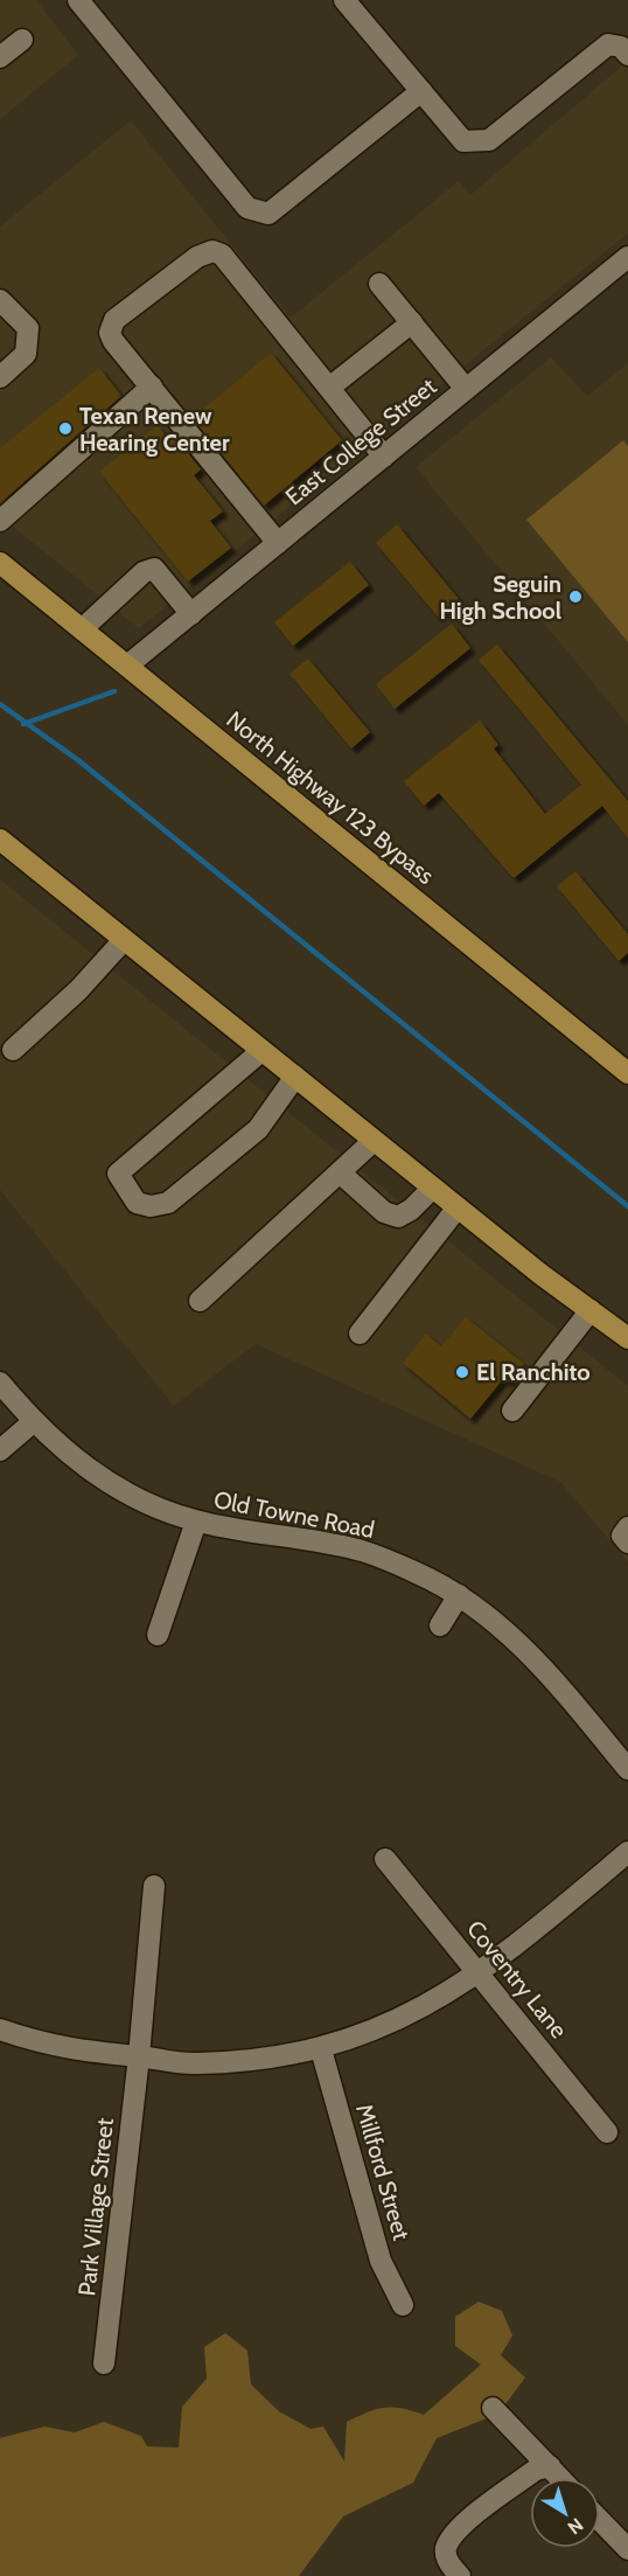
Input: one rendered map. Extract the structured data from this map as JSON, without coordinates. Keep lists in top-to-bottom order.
{
  "streets": {
    "main road": ["North Highway 123 Bypass"],
    "street": [
      "East College Street",
      "Old Towne Road",
      "Coventry Lane",
      "Millford Street",
      "Park Village Street"
    ]
  },
  "crossings": [
    ["East College Street", "North Highway 123 Bypass"]
  ],
  "places": ["Texan Renew Hearing Center", "Seguin High School", "El Ranchito"],
  "north": "bottom right"
}
